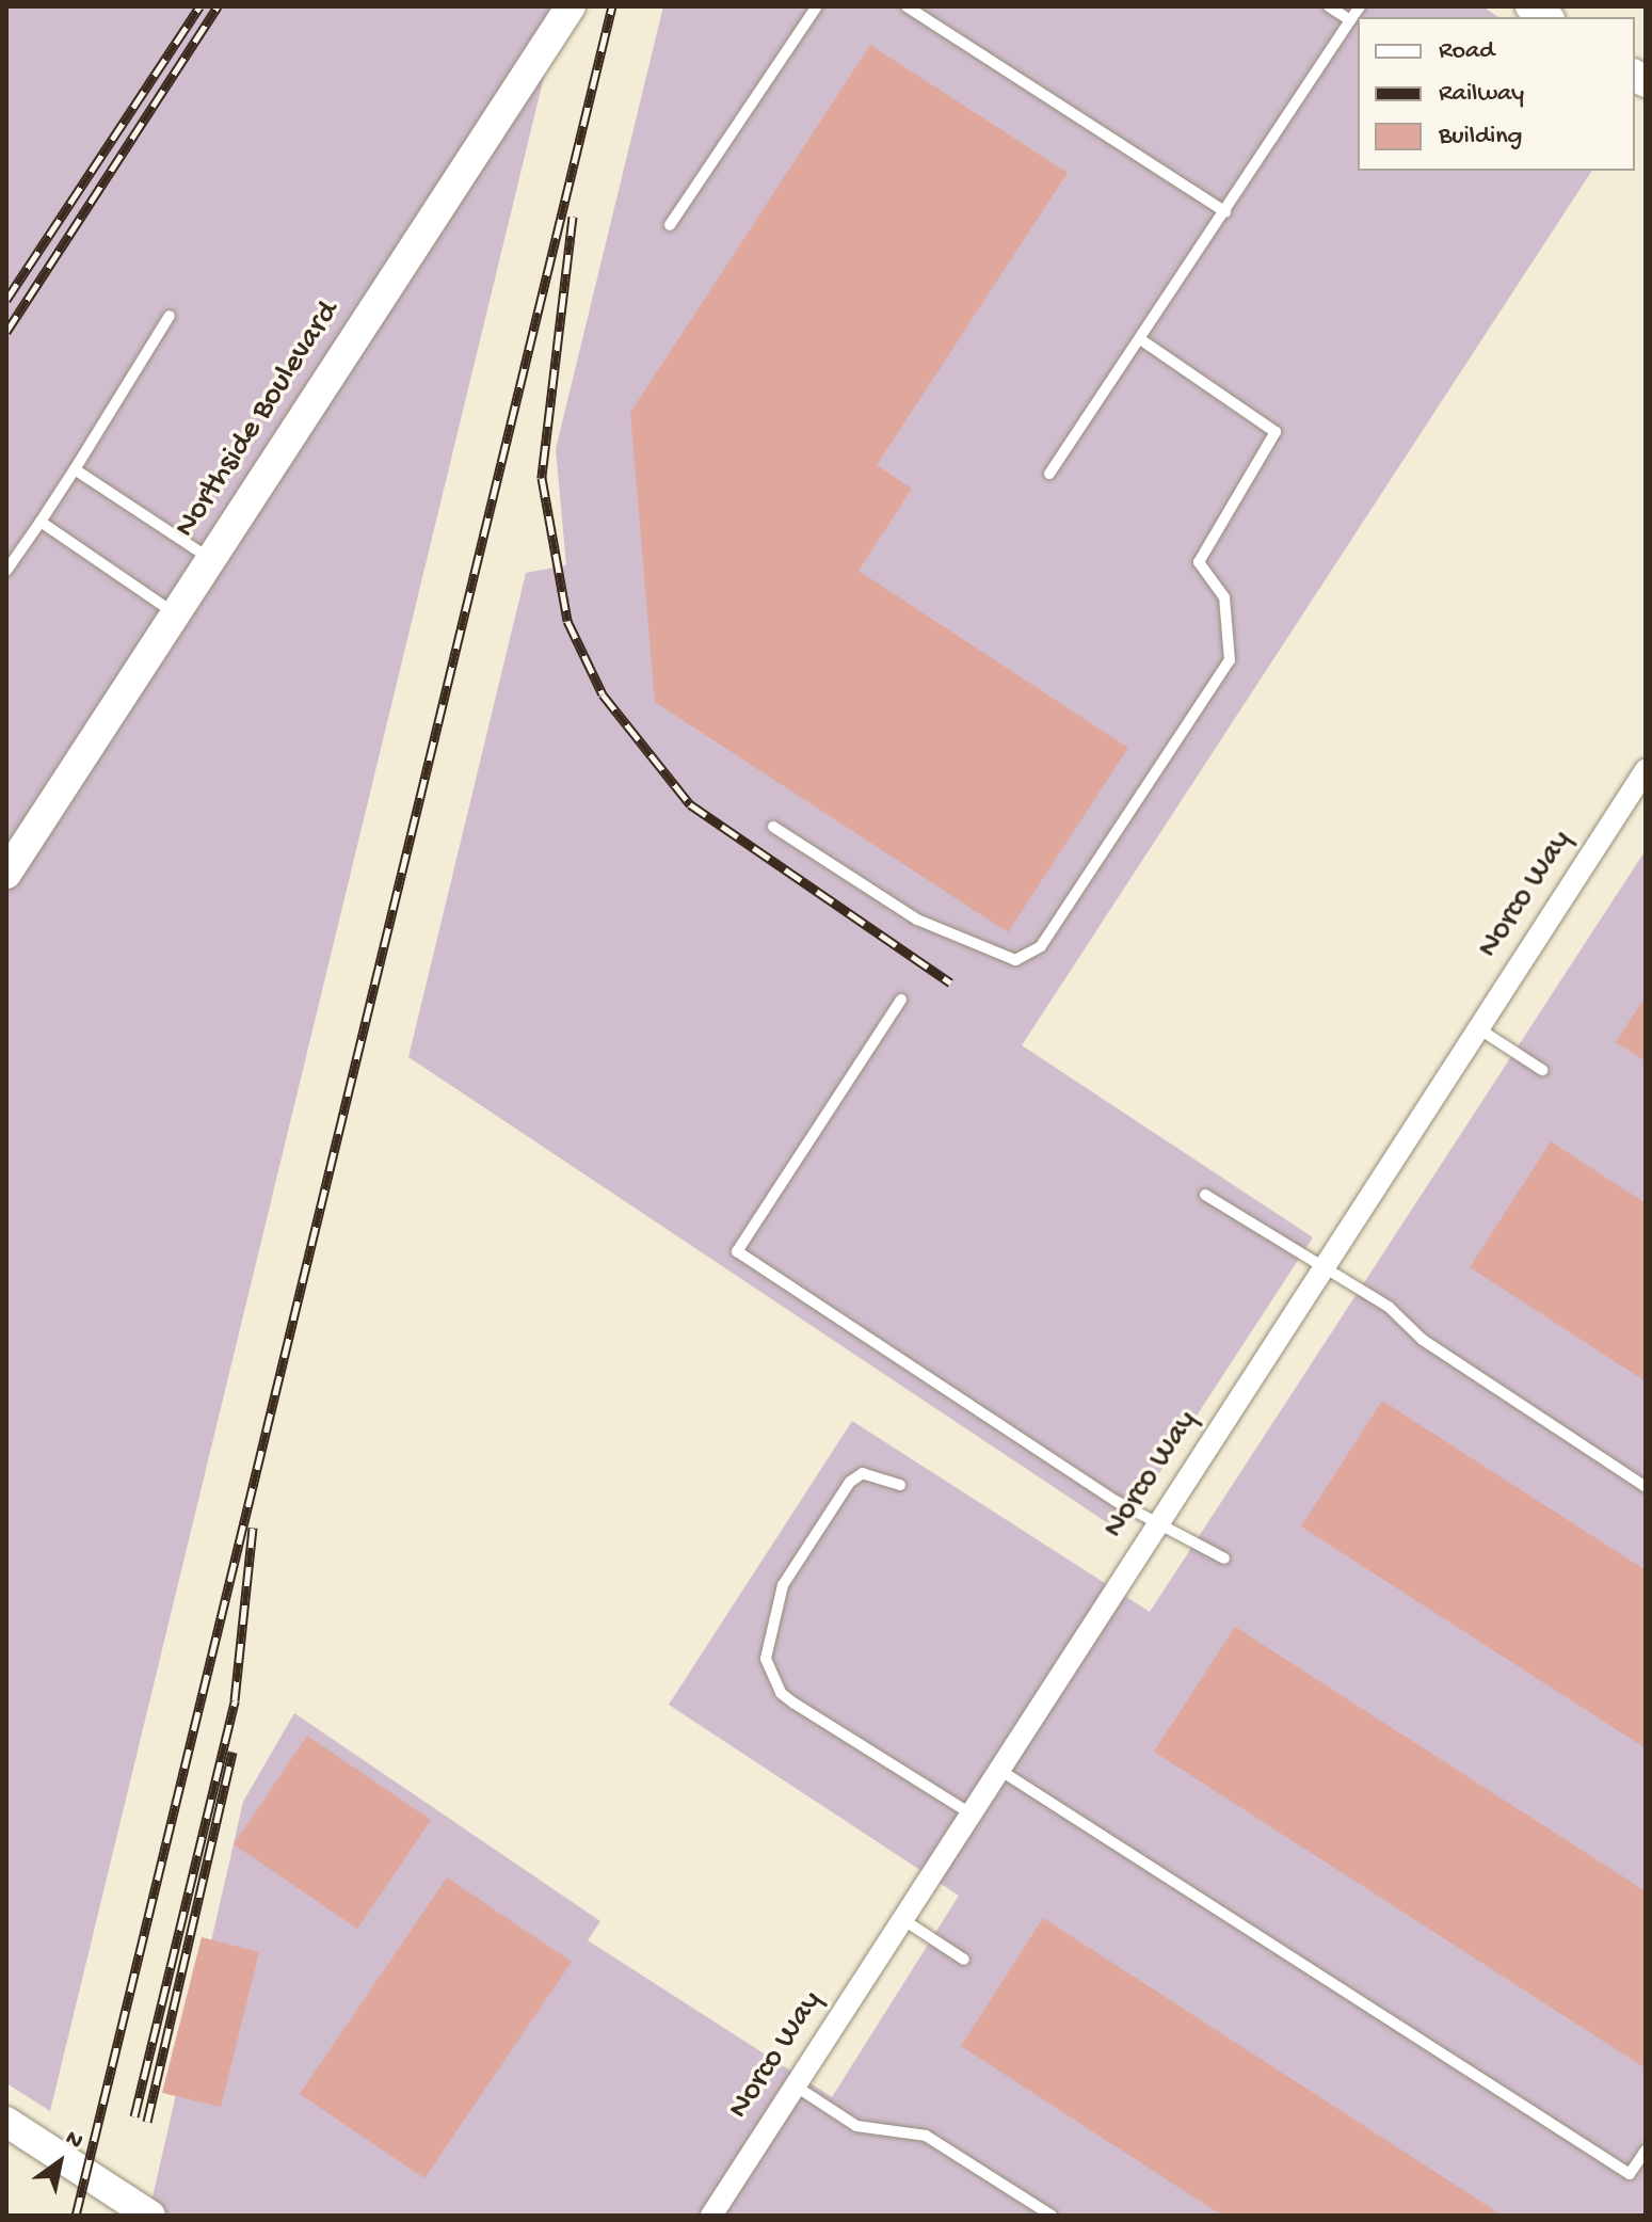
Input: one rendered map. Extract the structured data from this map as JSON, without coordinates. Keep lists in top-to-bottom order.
{
  "streets": {
    "main road": ["Northside Boulevard"],
    "street": ["Norco Way"]
  },
  "legend": ["Road", "Railway", "Building"],
  "north": "top right"
}
